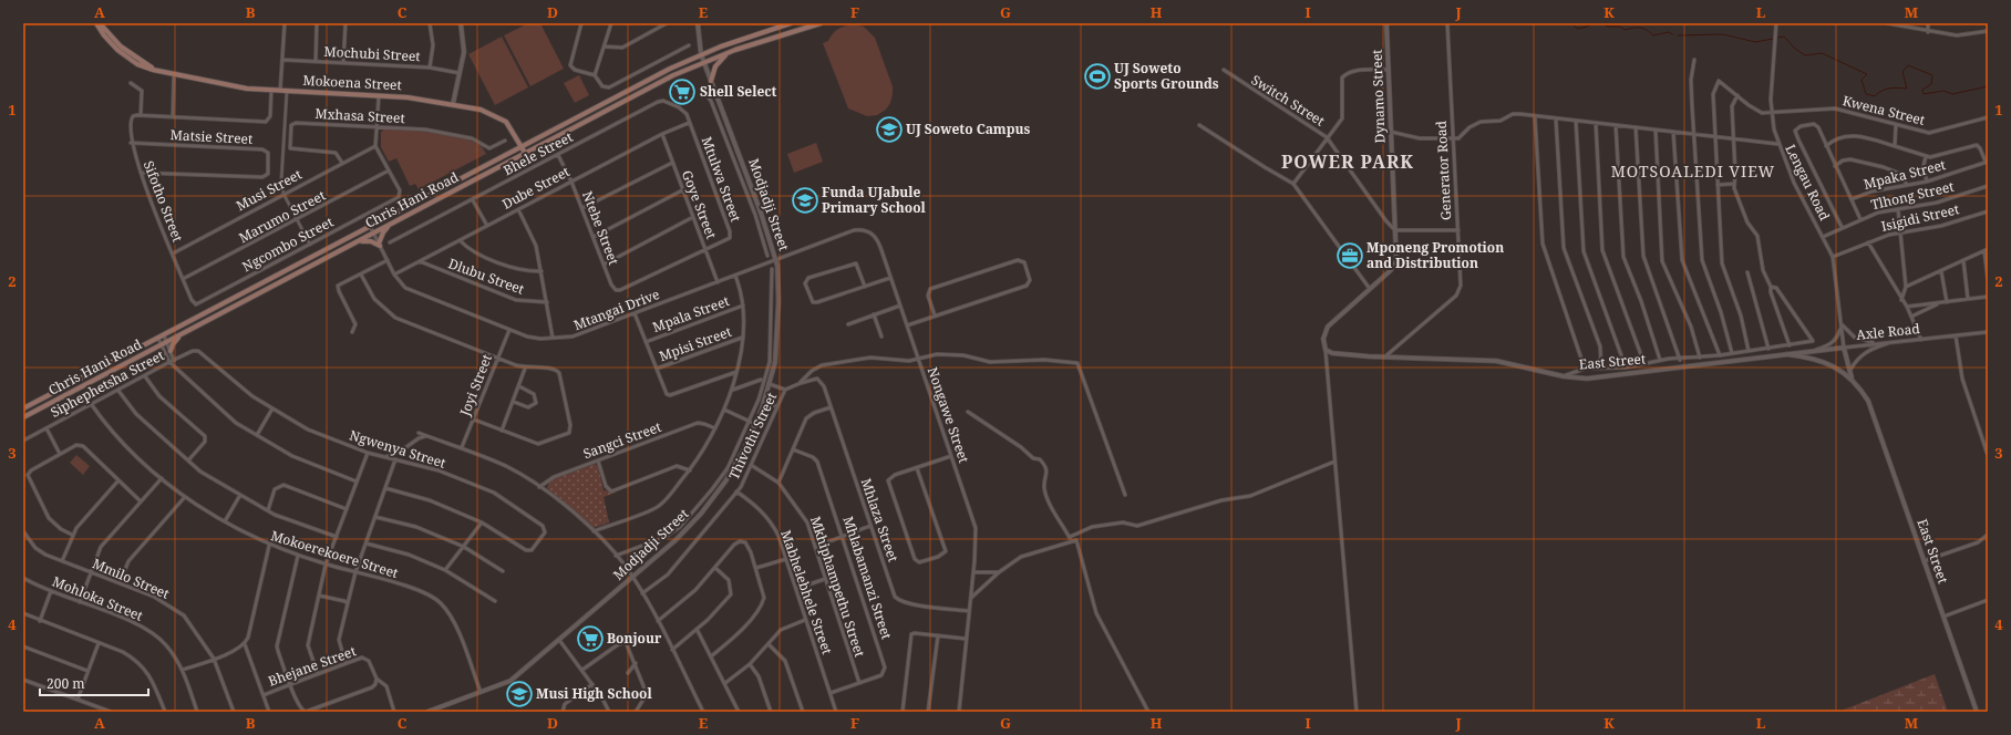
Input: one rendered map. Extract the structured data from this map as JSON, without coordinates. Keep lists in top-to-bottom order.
{
  "streets": {
    "main road": ["Mokoena Street", "Chris Hani Road"],
    "street": [
      "Mochubi Street",
      "Dynamo Street",
      "Switch Street",
      "Kwena Street",
      "Mxhasa Street",
      "Matsie Street",
      "Bhele Street",
      "Generator Road",
      "Mpaka Street",
      "Mtulwa Street",
      "Lengau Road",
      "Dube Street",
      "Musi Street",
      "Tlhong Street",
      "Sifotho Street",
      "Goye Street",
      "Modjadji Street",
      "Marumo Street",
      "Isigidi Street",
      "Ntebe Street",
      "Ngcombo Street",
      "Dlubu Street",
      "Mtangai Drive",
      "Mpala Street",
      "Axle Road",
      "Mpisi Street",
      "East Street",
      "Siphephetsha Street",
      "Joyi Street",
      "Nongawe Street",
      "Thivothi Street",
      "Sangci Street",
      "Ngwenya Street",
      "Mhlaza Street",
      "Mokoerekoere Street",
      "Mhlabamanzi Street",
      "Mmilo Street",
      "Mkhiphampethu Street",
      "Mabhelebhele Street",
      "Mohloka Street",
      "Bhejane Street"
    ]
  },
  "crossings": [
    ["Mokoena Street", "Chris Hani Road"],
    ["Dynamo Street", "Switch Street"],
    ["Kwena Street", "Lengau Road"],
    ["Mxhasa Street", "Musi Street"],
    ["Matsie Street", "Sifotho Street"],
    ["Bhele Street", "Mtulwa Street"],
    ["Bhele Street", "Dube Street"],
    ["Bhele Street", "Ntebe Street"],
    ["Generator Road", "East Street"],
    ["Mtulwa Street", "Dube Street"],
    ["Mtulwa Street", "Goye Street"],
    ["Mtulwa Street", "Ntebe Street"],
    ["Lengau Road", "Tlhong Street"],
    ["Lengau Road", "Isigidi Street"],
    ["Lengau Road", "Axle Road"],
    ["Dube Street", "Goye Street"],
    ["Dube Street", "Ntebe Street"],
    ["Dube Street", "Dlubu Street"],
    ["Dube Street", "Mtangai Drive"],
    ["Musi Street", "Sifotho Street"],
    ["Chris Hani Road", "Modjadji Street"],
    ["Chris Hani Road", "Mtangai Drive"],
    ["Sifotho Street", "Marumo Street"],
    ["Sifotho Street", "Ngcombo Street"],
    ["Goye Street", "Ntebe Street"],
    ["Goye Street", "Mtangai Drive"],
    ["Modjadji Street", "Mtangai Drive"],
    ["Modjadji Street", "Nongawe Street"],
    ["Modjadji Street", "Mokoerekoere Street"],
    ["Marumo Street", "Ngcombo Street"],
    ["Mtangai Drive", "Joyi Street"],
    ["Mtangai Drive", "Nongawe Street"],
    ["Axle Road", "East Street"],
    ["Siphephetsha Street", "Ngwenya Street"],
    ["Siphephetsha Street", "Mokoerekoere Street"],
    ["Nongawe Street", "Mhlaza Street"],
    ["Thivothi Street", "Mhlaza Street"],
    ["Thivothi Street", "Mkhiphampethu Street"],
    ["Thivothi Street", "Mabhelebhele Street"],
    ["Mhlabamanzi Street", "Mkhiphampethu Street"],
    ["Mhlabamanzi Street", "Mabhelebhele Street"]
  ],
  "districts": ["POWER PARK", "MOTSOALEDI VIEW"],
  "places": {
    "sports": ["UJ Soweto Sports Grounds"],
    "supermarket": ["Shell Select", "Bonjour"],
    "school or university": ["UJ Soweto Campus", "Funda UJabule Primary School", "Musi High School"],
    "office": ["Mponeng Promotion and Distribution"]
  },
  "scale_bar": "200 m",
  "grid": {
    "columns": [
      "A",
      "B",
      "C",
      "D",
      "E",
      "F",
      "G",
      "H",
      "I",
      "J",
      "K",
      "L",
      "M"
    ],
    "rows": [
      "1",
      "2",
      "3",
      "4"
    ]
  }
}
